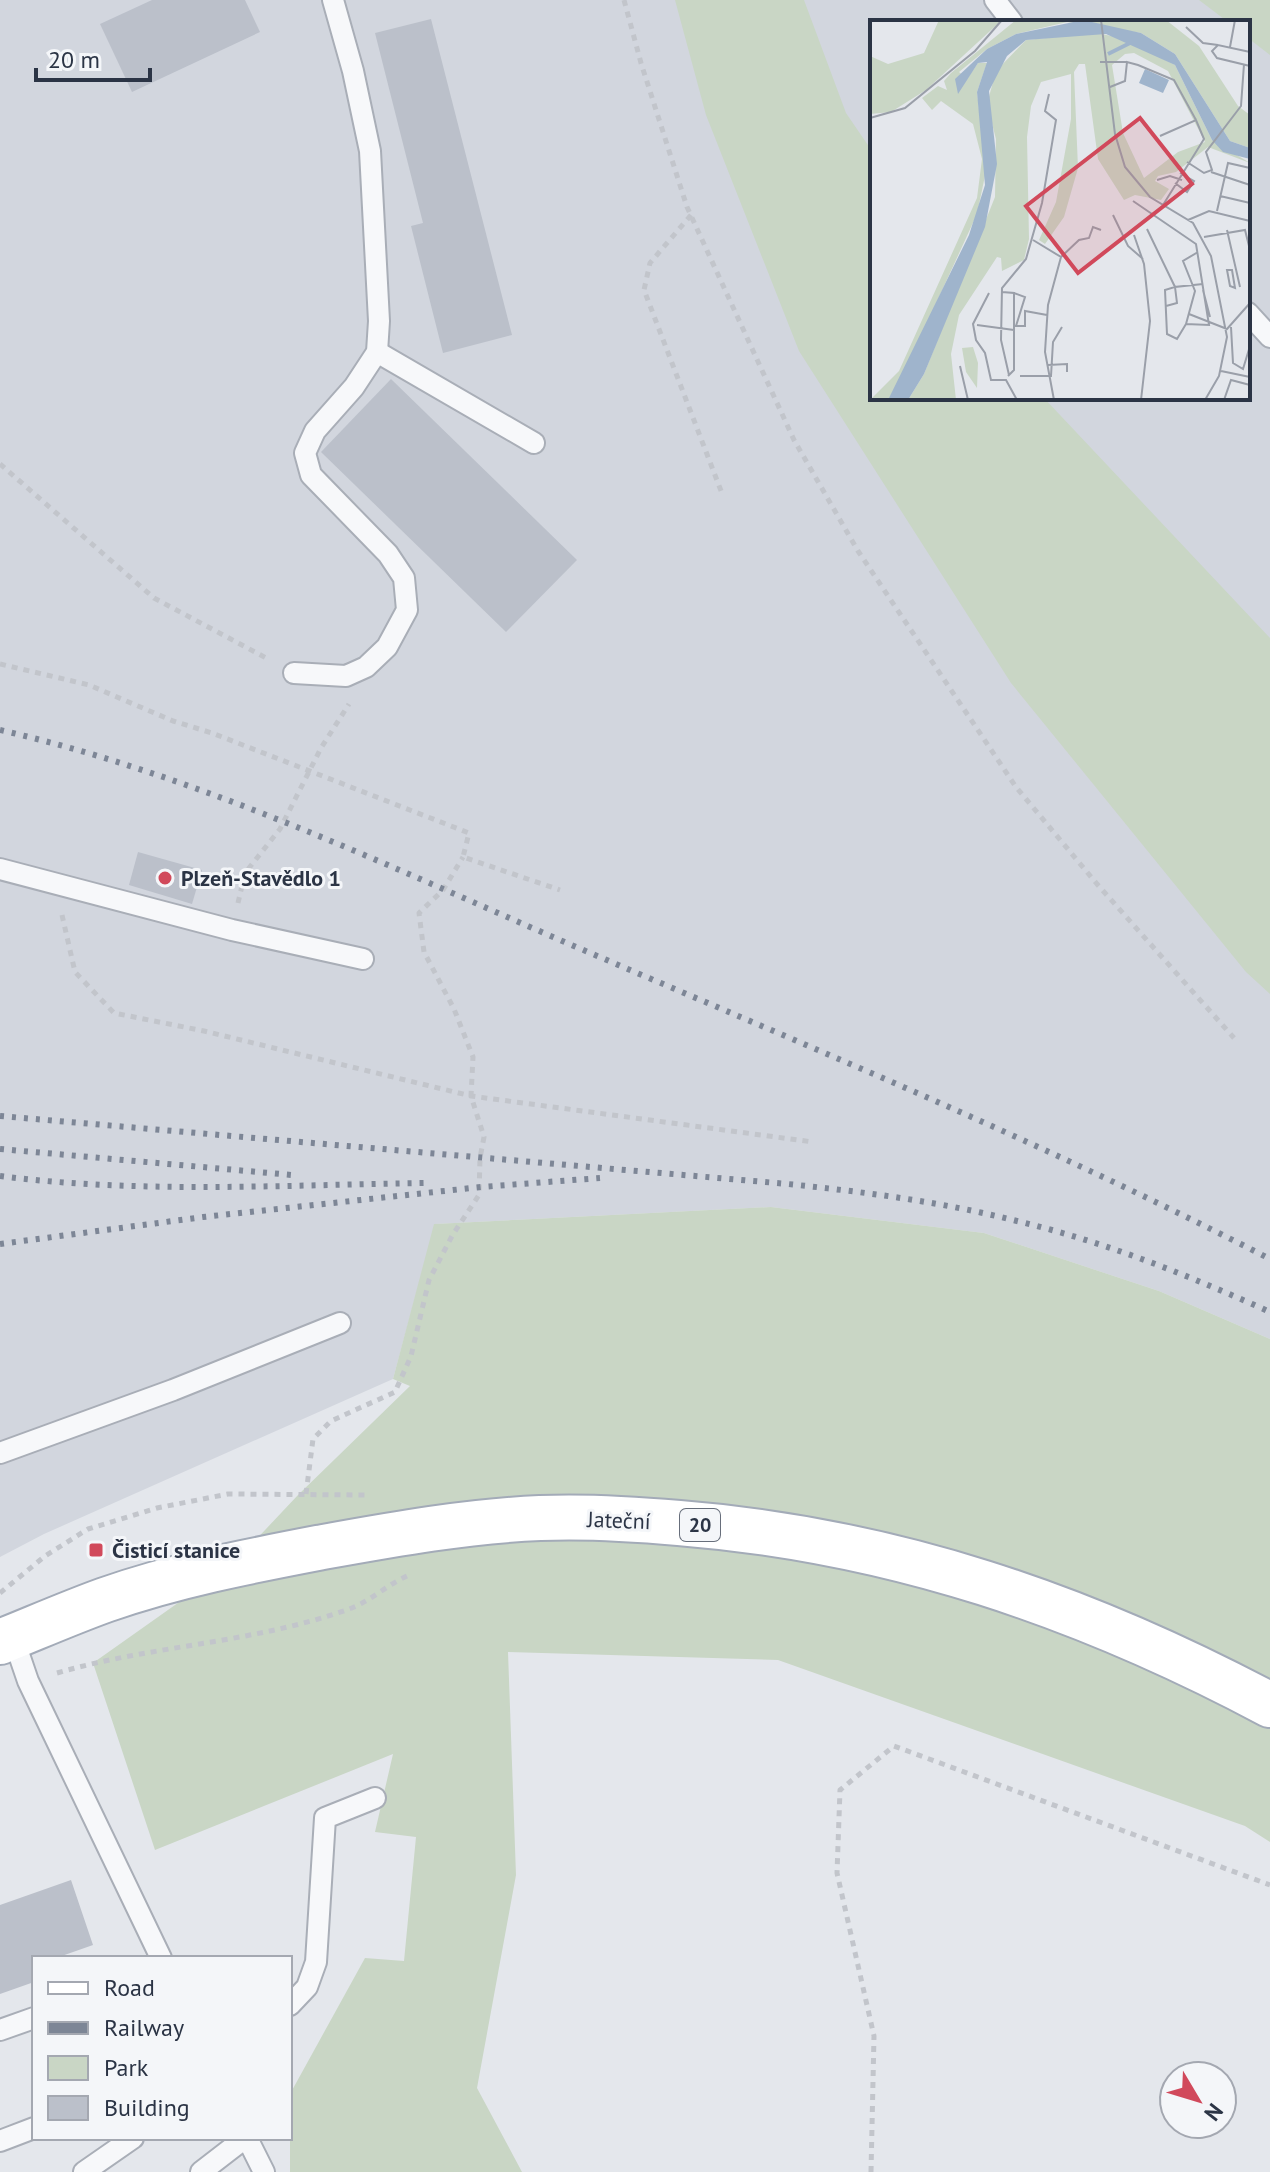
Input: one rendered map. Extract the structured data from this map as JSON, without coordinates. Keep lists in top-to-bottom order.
{
  "streets": {
    "main road": ["Jateční", "20"]
  },
  "places": {
    "other": ["Plzeň-Stavědlo 1"],
    "transit": ["Čisticí stanice"]
  },
  "legend": [
    "Road",
    "Railway",
    "Park",
    "Building"
  ],
  "scale_bar": "20 m",
  "north": "bottom right"
}
